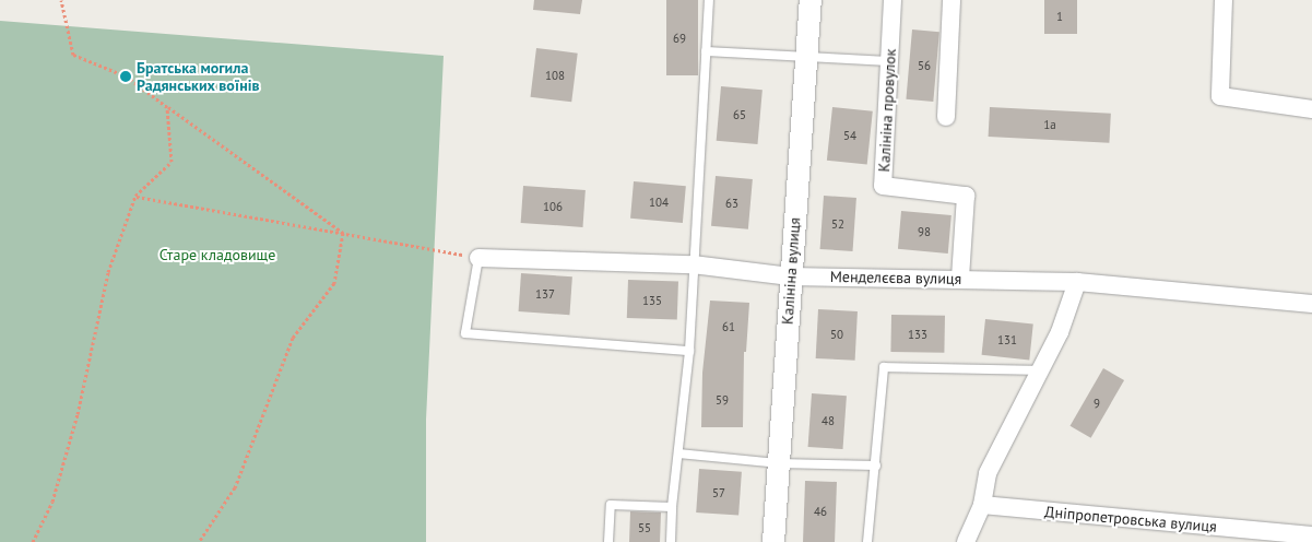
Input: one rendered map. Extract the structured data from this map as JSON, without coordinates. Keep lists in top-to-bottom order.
{
  "streets": {
    "street": [
      "Калініна провулок",
      "Калініна вулиця",
      "Менделєєва вулиця",
      "Дніпропетровська вулиця"
    ]
  },
  "crossings": [
    ["Калініна провулок", "Менделєєва вулиця"],
    ["Калініна вулиця", "Менделєєва вулиця"]
  ],
  "parks": ["Старе кладовище"],
  "places": ["Братська могила Радянських воїнів"],
  "house_numbers": [
    "1",
    "69",
    "56",
    "108",
    "65",
    "1а",
    "54",
    "104",
    "63",
    "106",
    "52",
    "98",
    "137",
    "135",
    "61",
    "50",
    "133",
    "131",
    "59",
    "9",
    "48",
    "57",
    "46",
    "55"
  ]
}
